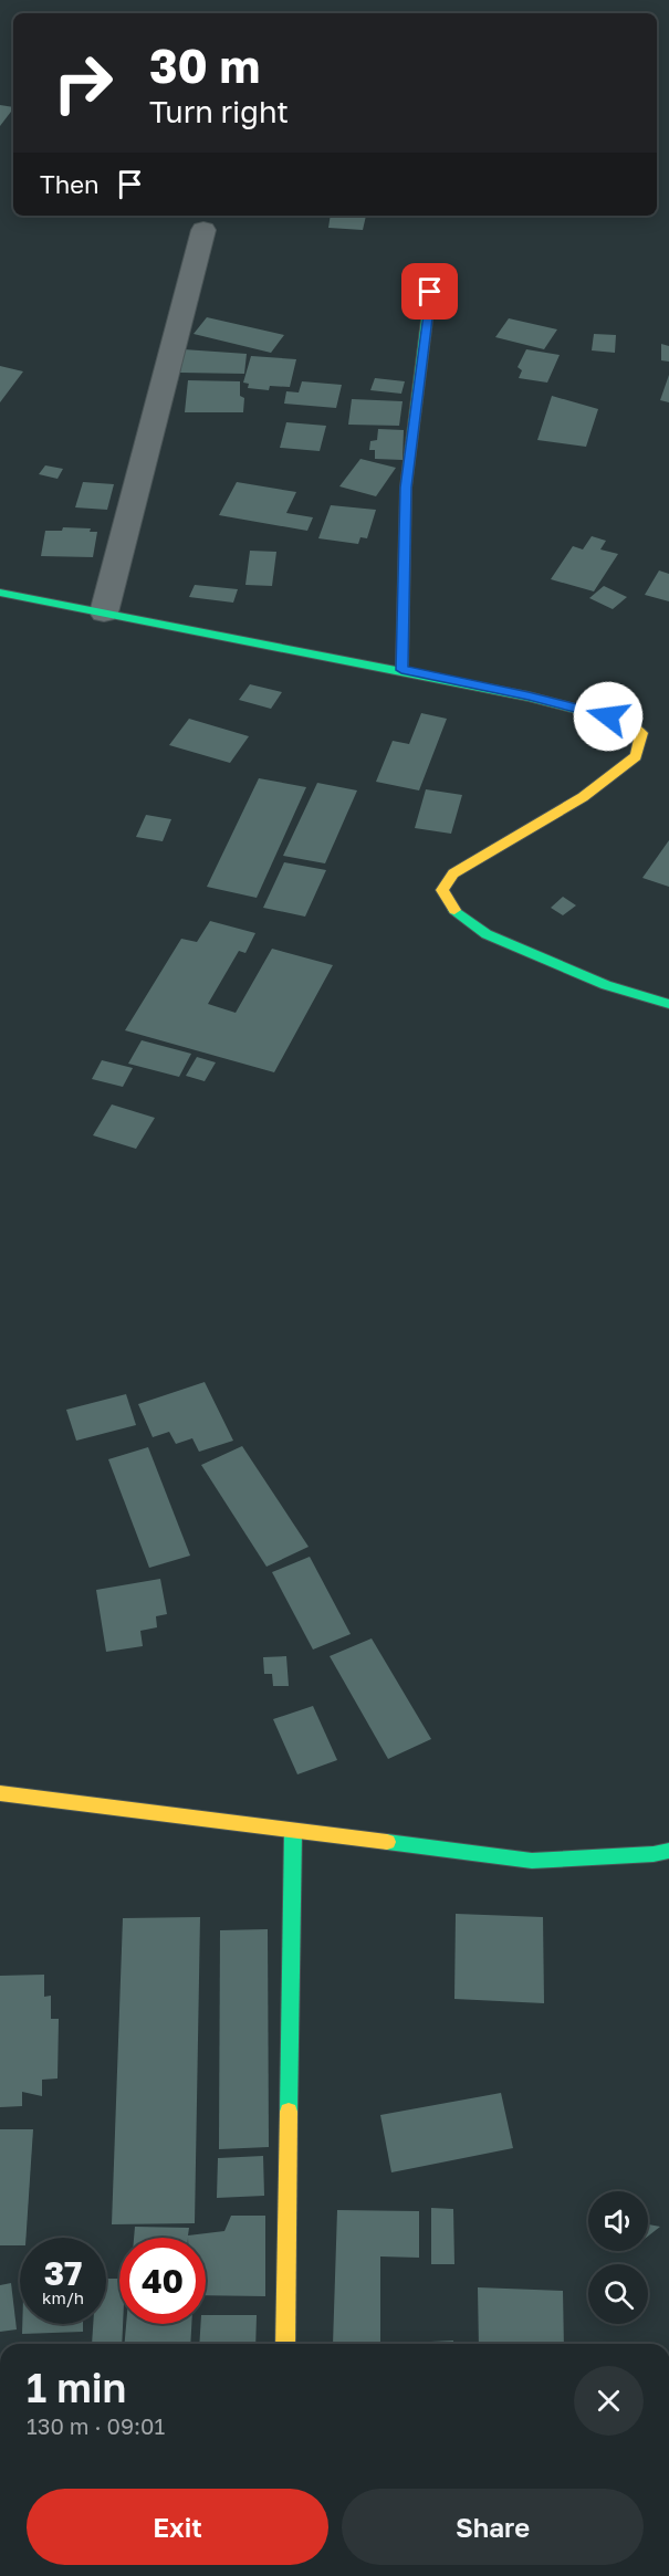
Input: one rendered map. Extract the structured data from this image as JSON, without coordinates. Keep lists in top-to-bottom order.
{
  "page": {
    "turn": ["30 m", "Turn right"],
    "then": "Then",
    "speed": "37 km/h",
    "limit": "40",
    "heading": ["1 min", "130 m · 09:01"],
    "buttons": ["Exit", "Share"]
  }
}
